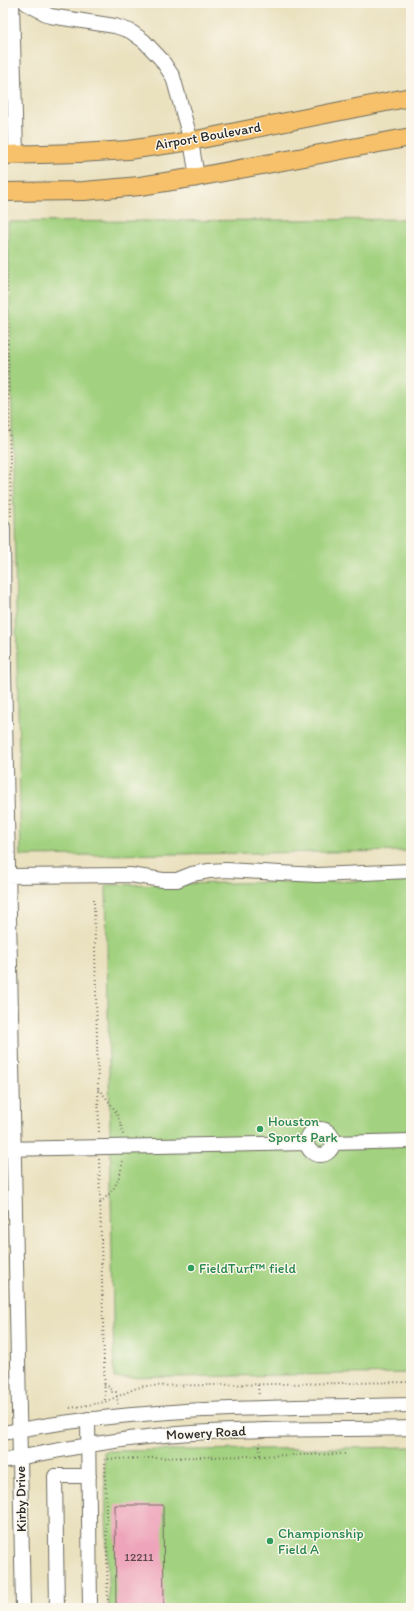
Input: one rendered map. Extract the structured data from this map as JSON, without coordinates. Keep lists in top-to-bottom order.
{
  "streets": {
    "main road": ["Airport Boulevard"],
    "street": ["Mowery Road", "Kirby Drive"]
  },
  "crossings": [
    ["Mowery Road", "Kirby Drive"]
  ],
  "places": ["Houston Sports Park", "FieldTurf™ field", "Championship Field A"],
  "house_numbers": ["12211"]
}
